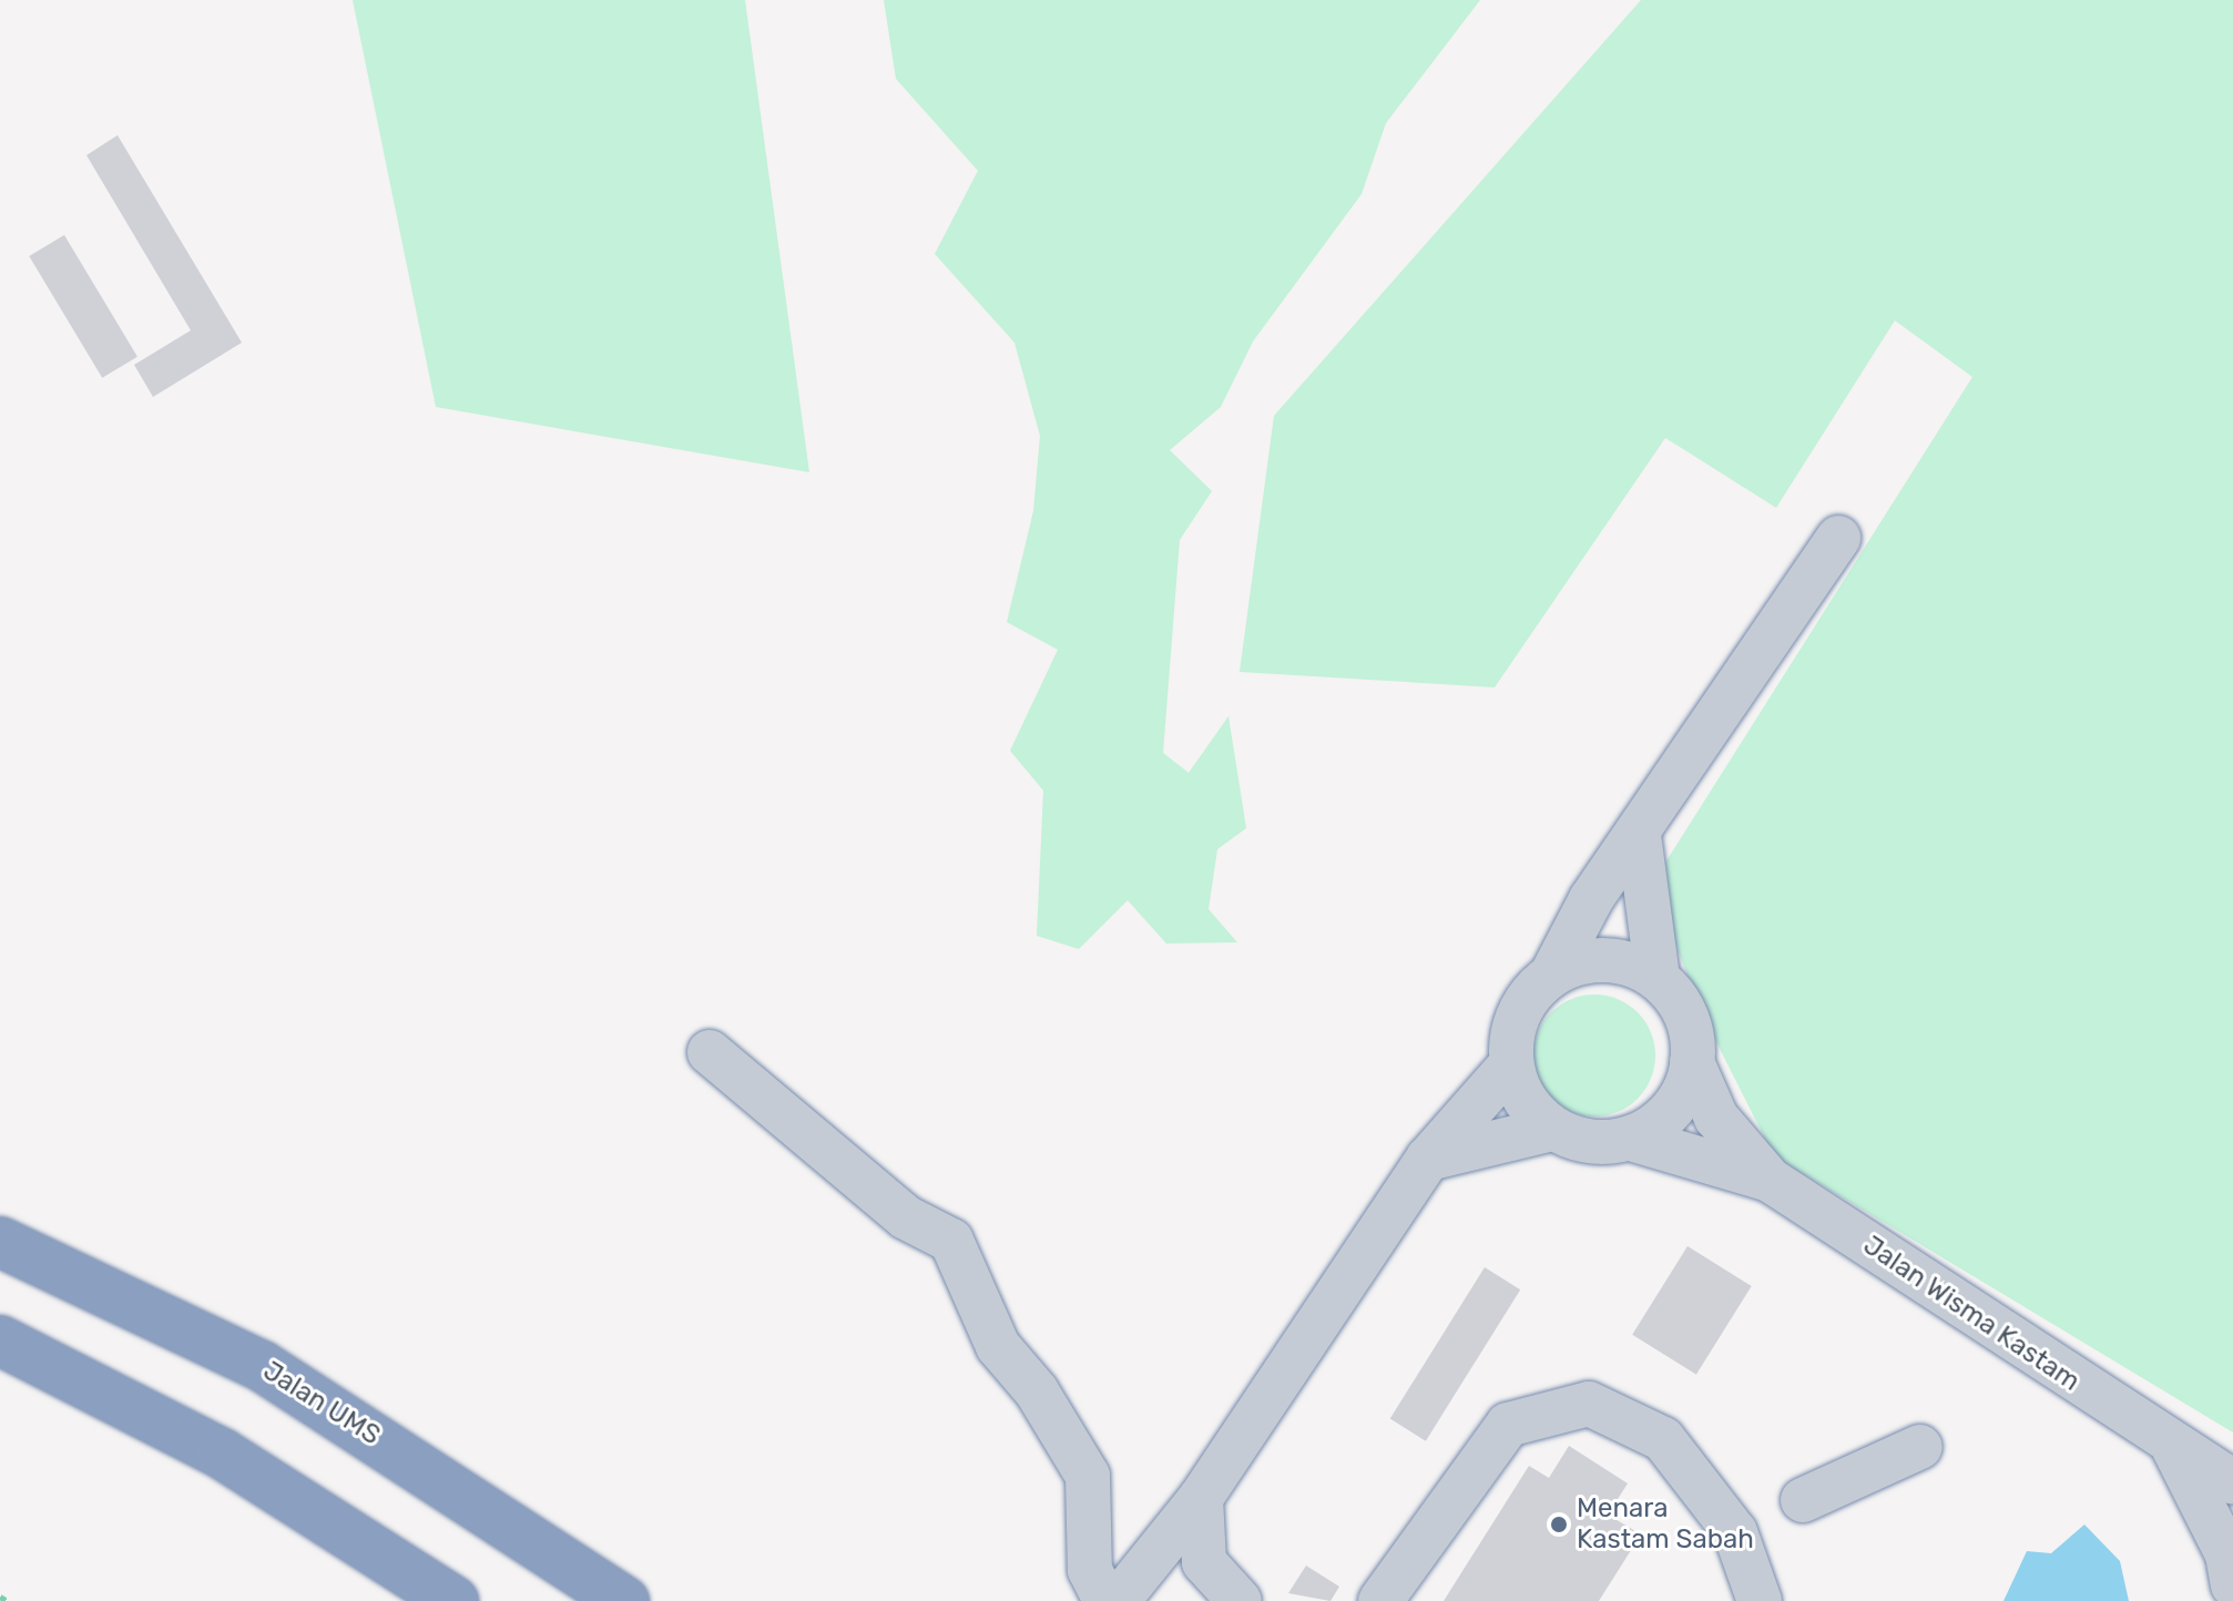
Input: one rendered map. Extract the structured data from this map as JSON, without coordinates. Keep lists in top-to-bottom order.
{
  "streets": {
    "highway": ["Jalan UMS"],
    "street": ["Jalan Wisma Kastam"]
  },
  "places": ["Menara Kastam Sabah"]
}
